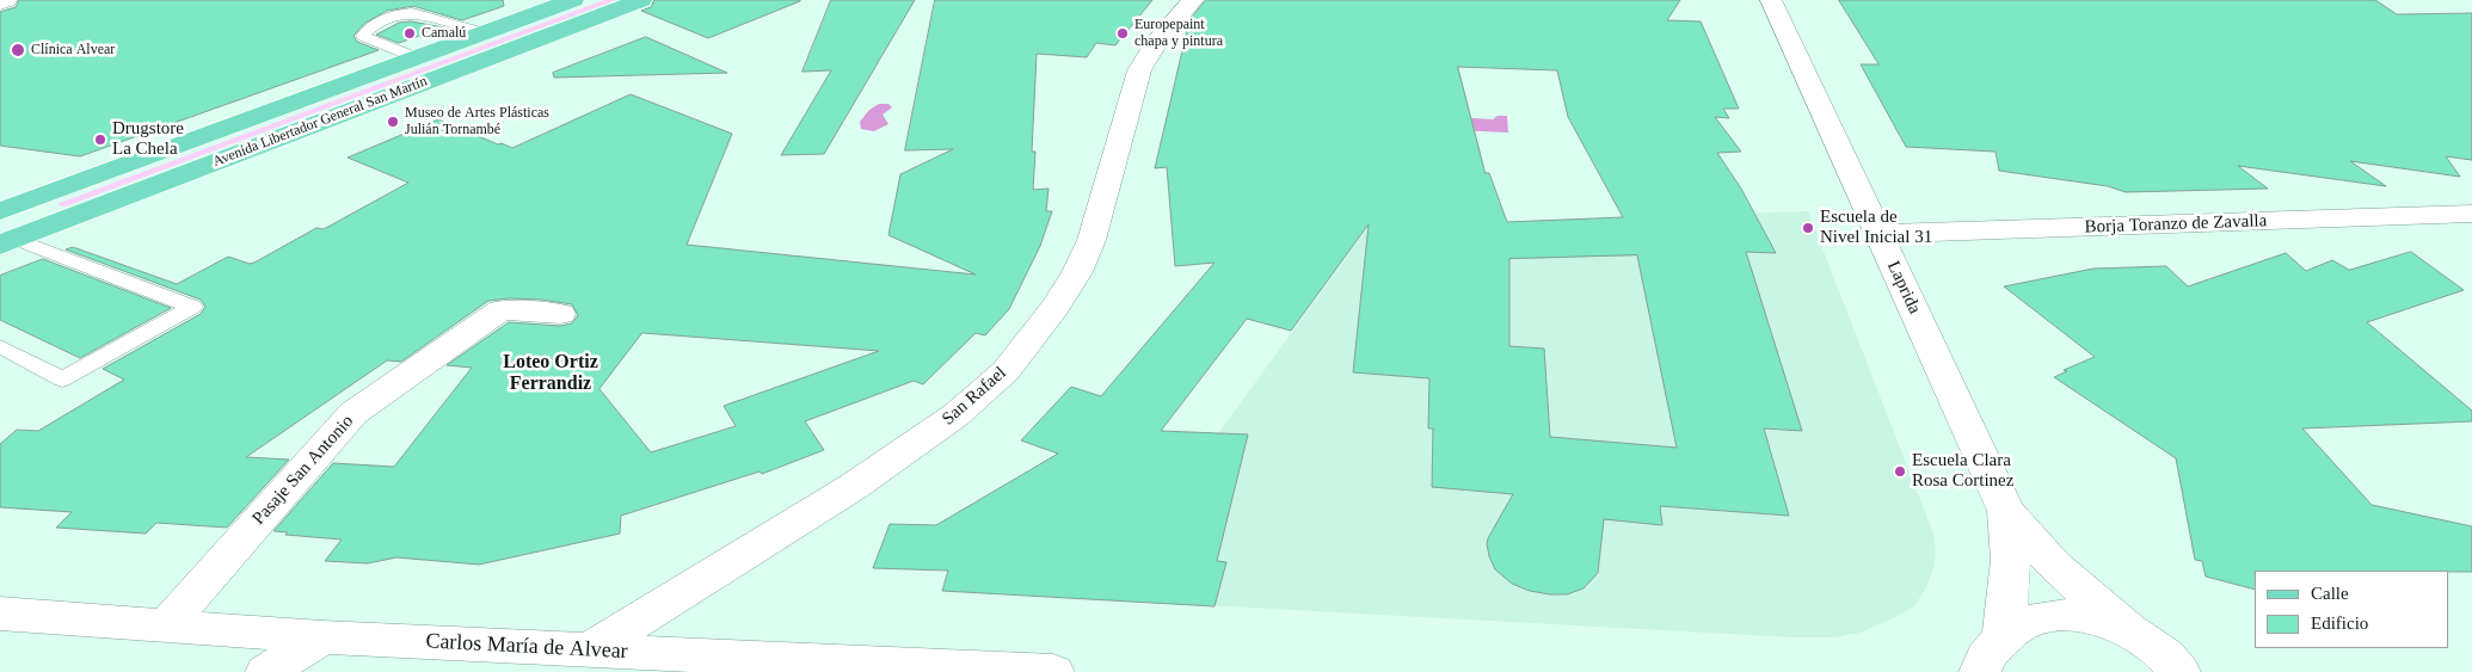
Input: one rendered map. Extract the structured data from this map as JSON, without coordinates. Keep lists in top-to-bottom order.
{
  "streets": {
    "main road": ["Avenida Libertador General San Martín"],
    "street": [
      "Borja Toranzo de Zavalla",
      "Laprida",
      "San Rafael",
      "Pasaje San Antonio",
      "Carlos María de Alvear"
    ]
  },
  "crossings": [
    ["Borja Toranzo de Zavalla", "Laprida"],
    ["San Rafael", "Carlos María de Alvear"],
    ["Pasaje San Antonio", "Carlos María de Alvear"]
  ],
  "districts": ["Loteo Ortiz Ferrandiz"],
  "places": [
    "Camalú",
    "Europepaint chapa y pintura",
    "Clínica Alvear",
    "Museo de Artes Plásticas Julián Tornambé",
    "Drugstore La Chela",
    "Escuela de Nivel Inicial 31",
    "Escuela Clara Rosa Cortinez"
  ],
  "legend": ["Calle", "Edificio"]
}
